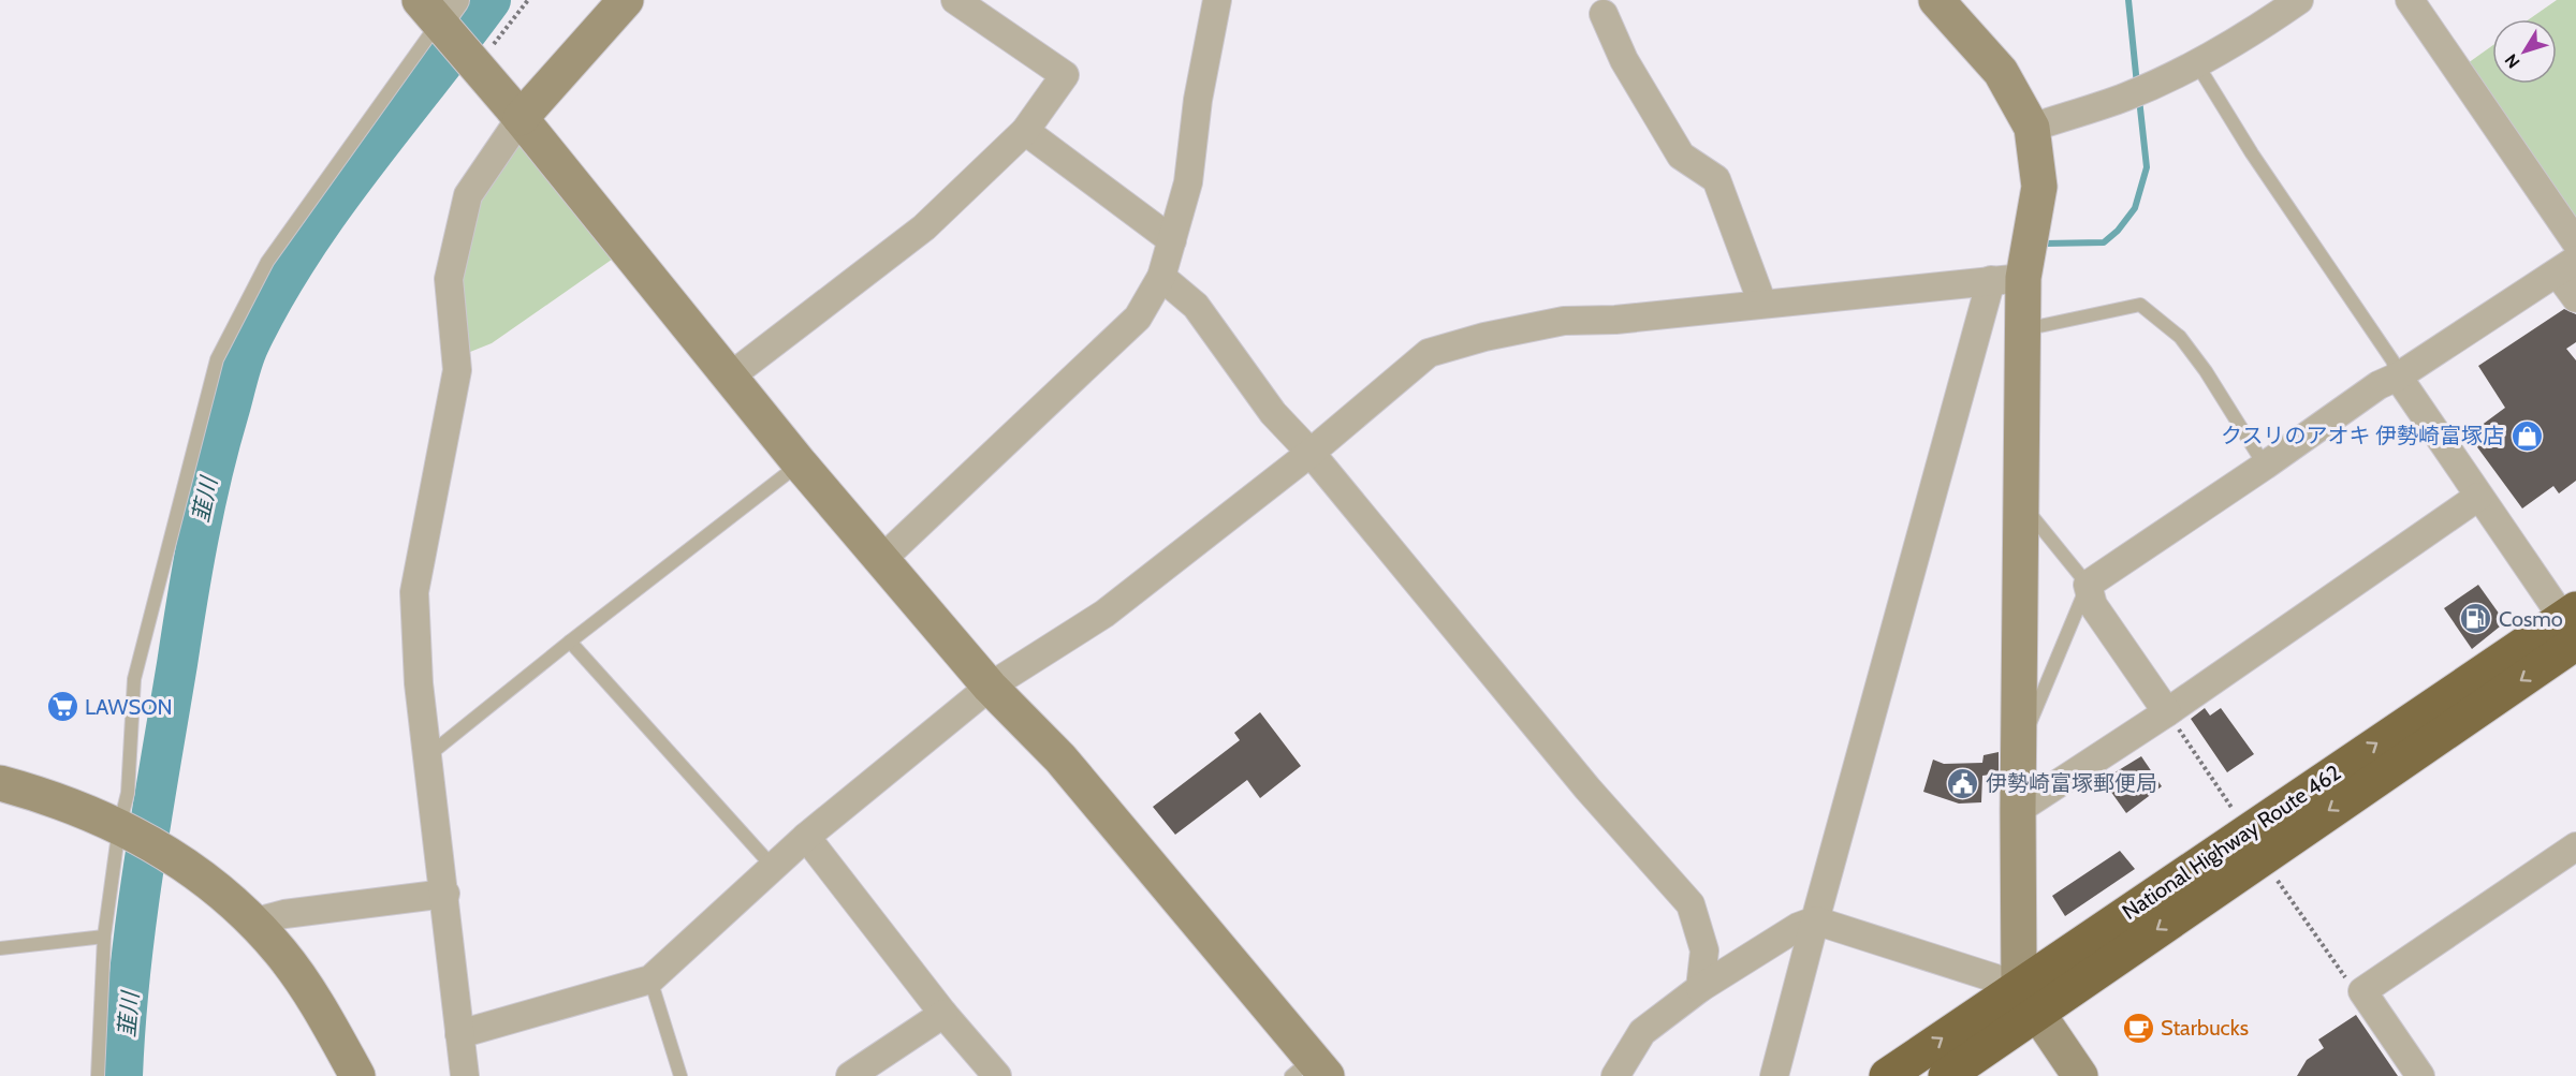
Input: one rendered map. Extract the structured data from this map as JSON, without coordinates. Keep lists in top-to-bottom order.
{
  "streets": {
    "highway": ["National Highway Route 462"]
  },
  "water": ["韮川"],
  "places": {
    "shop": ["クスリのアオキ 伊勢崎富塚店"],
    "fuel station": ["Cosmo"],
    "supermarket": ["LAWSON"],
    "public building": ["伊勢崎富塚郵便局"],
    "cafe": ["Starbucks"]
  },
  "north": "bottom left"
}
